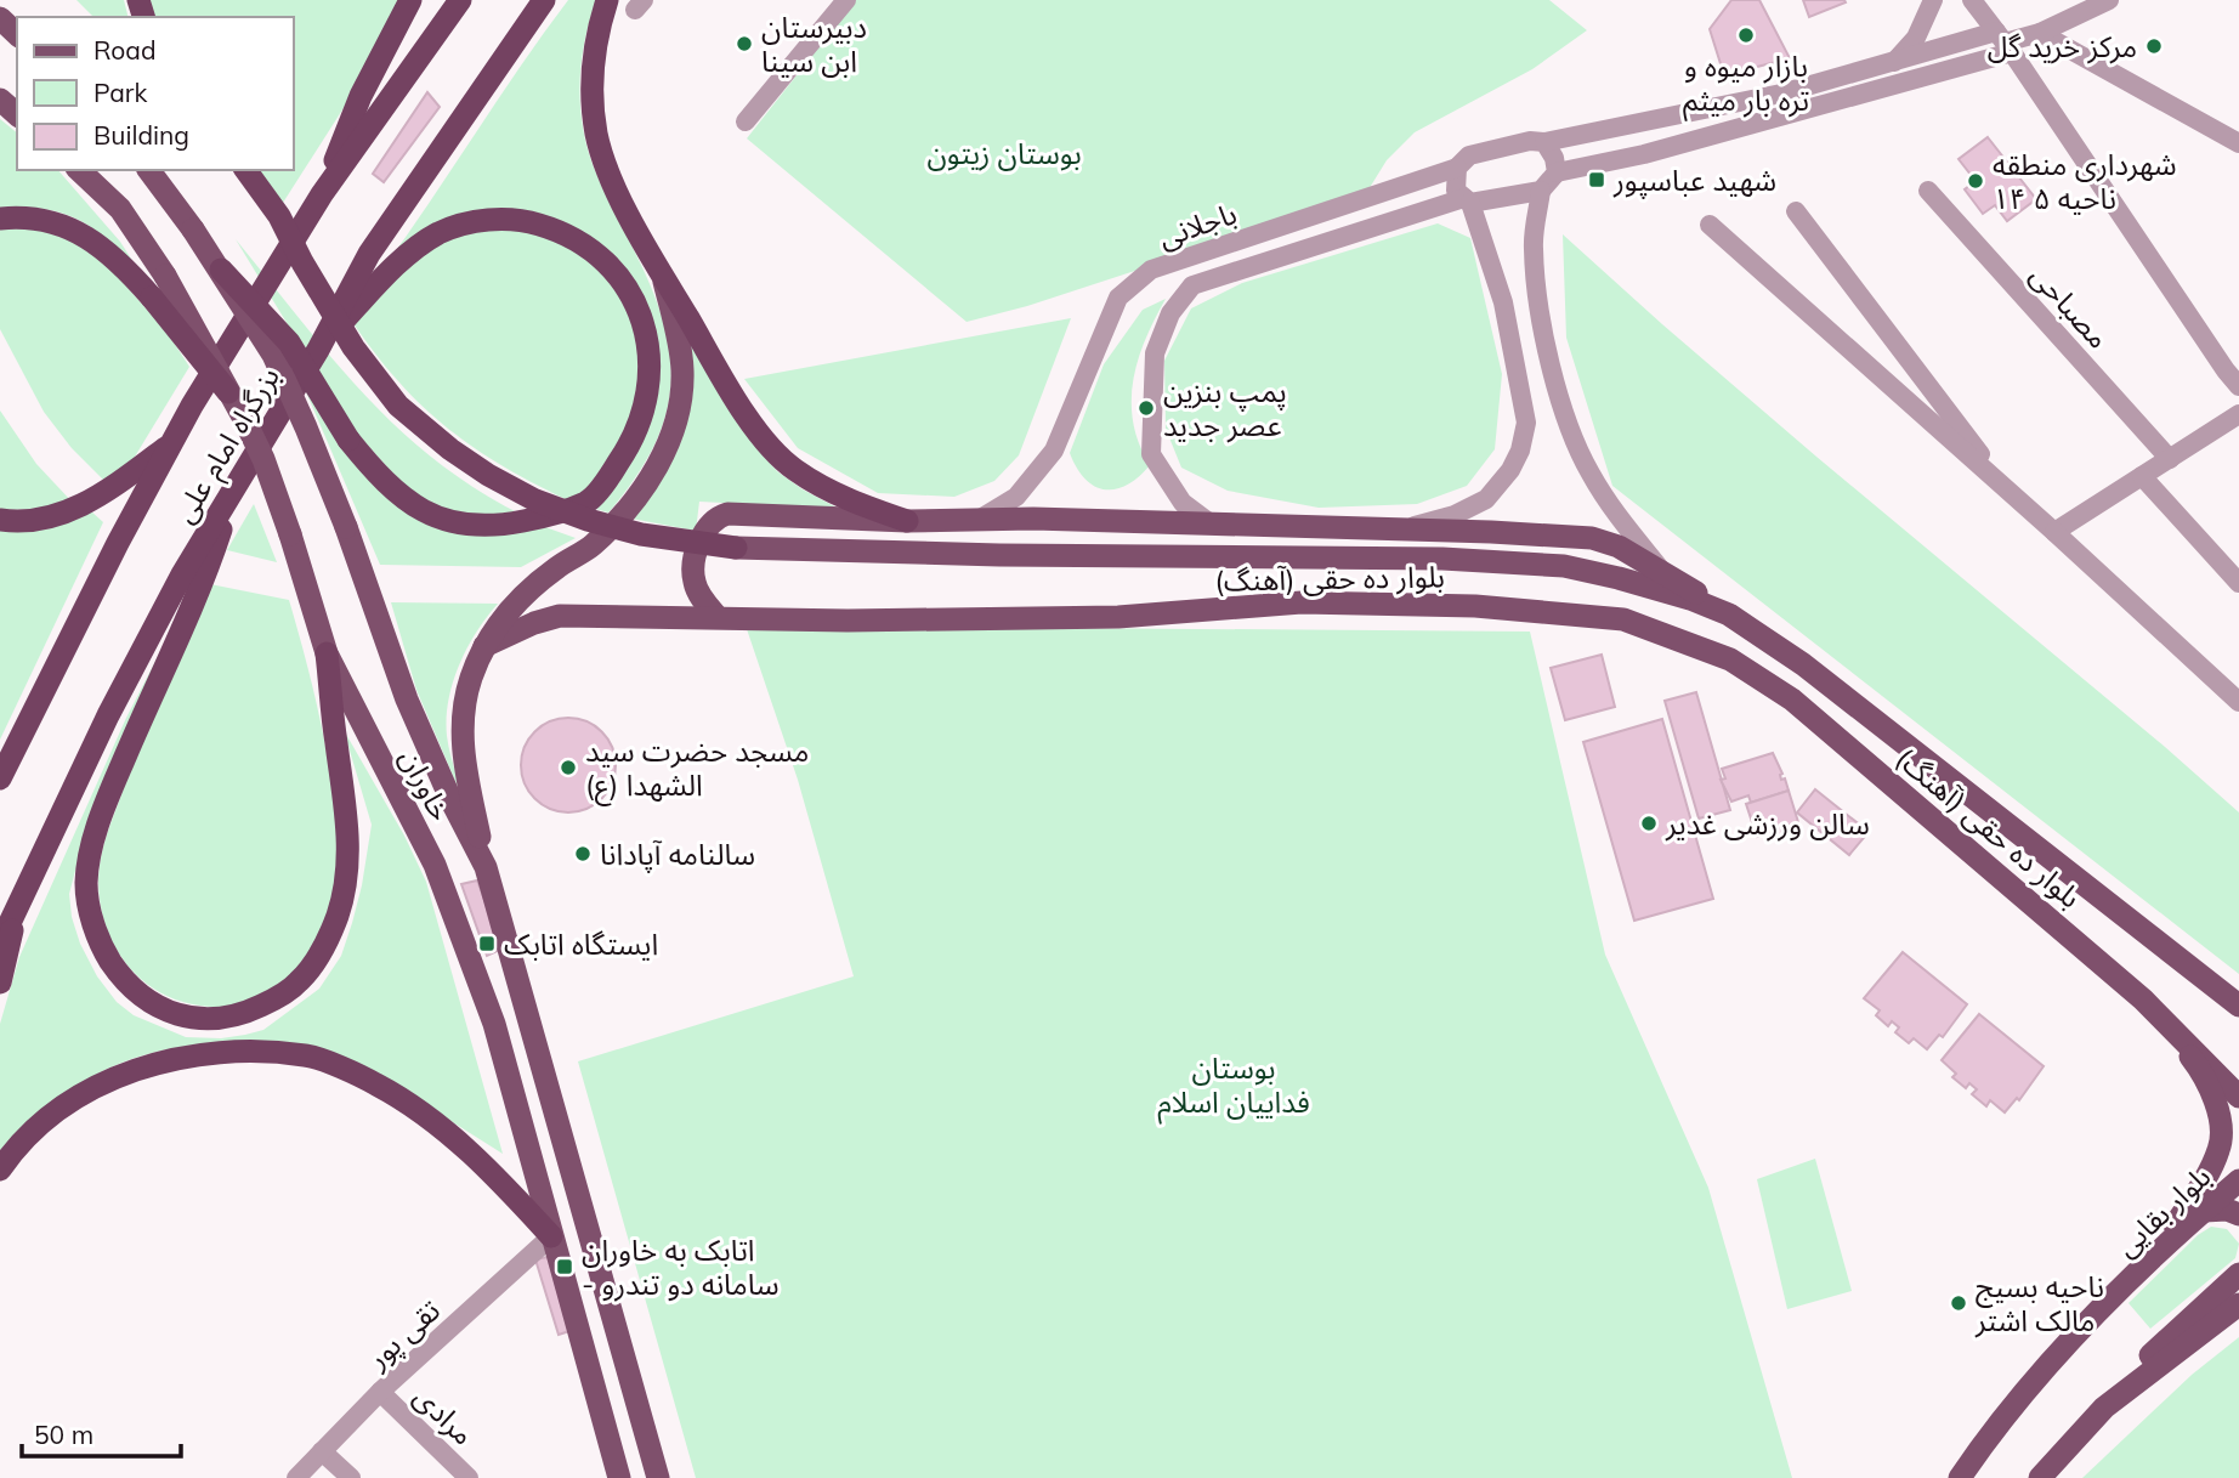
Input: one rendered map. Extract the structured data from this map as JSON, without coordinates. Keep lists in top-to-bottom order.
{
  "streets": {
    "highway": ["بزرگراه امام علی"],
    "main road": ["بلوار ده حقی (آهنگ)", "خاوران", "بلوار بقایی"],
    "street": [
      "باجلانی",
      "مصباحی",
      "تقی پور",
      "مرادی"
    ]
  },
  "crossings": [
    ["خاوران", "تقی پور"],
    ["تقی پور", "مرادی"]
  ],
  "parks": ["بوستان زیتون", "بوستان فداییان اسلام"],
  "places": {
    "other": [
      "بازار میوه و تره بار میثم",
      "دبیرستان ابن سینا",
      "مرکز خرید گل",
      "شهرداری منطقه ۱۴ ناحیه ۵",
      "پمپ بنزین عصر جدید",
      "مسجد حضرت سید الشهدا (ع)",
      "سالن ورزشی غدیر",
      "سالنامه آپادانا",
      "ناحیه بسیج مالک اشتر"
    ],
    "transit": ["شهید عباسپور", "ایستگاه اتابک", "اتابک به خاوران - سامانه دو تندرو"]
  },
  "legend": ["Road", "Park", "Building"],
  "scale_bar": "50 m"
}
